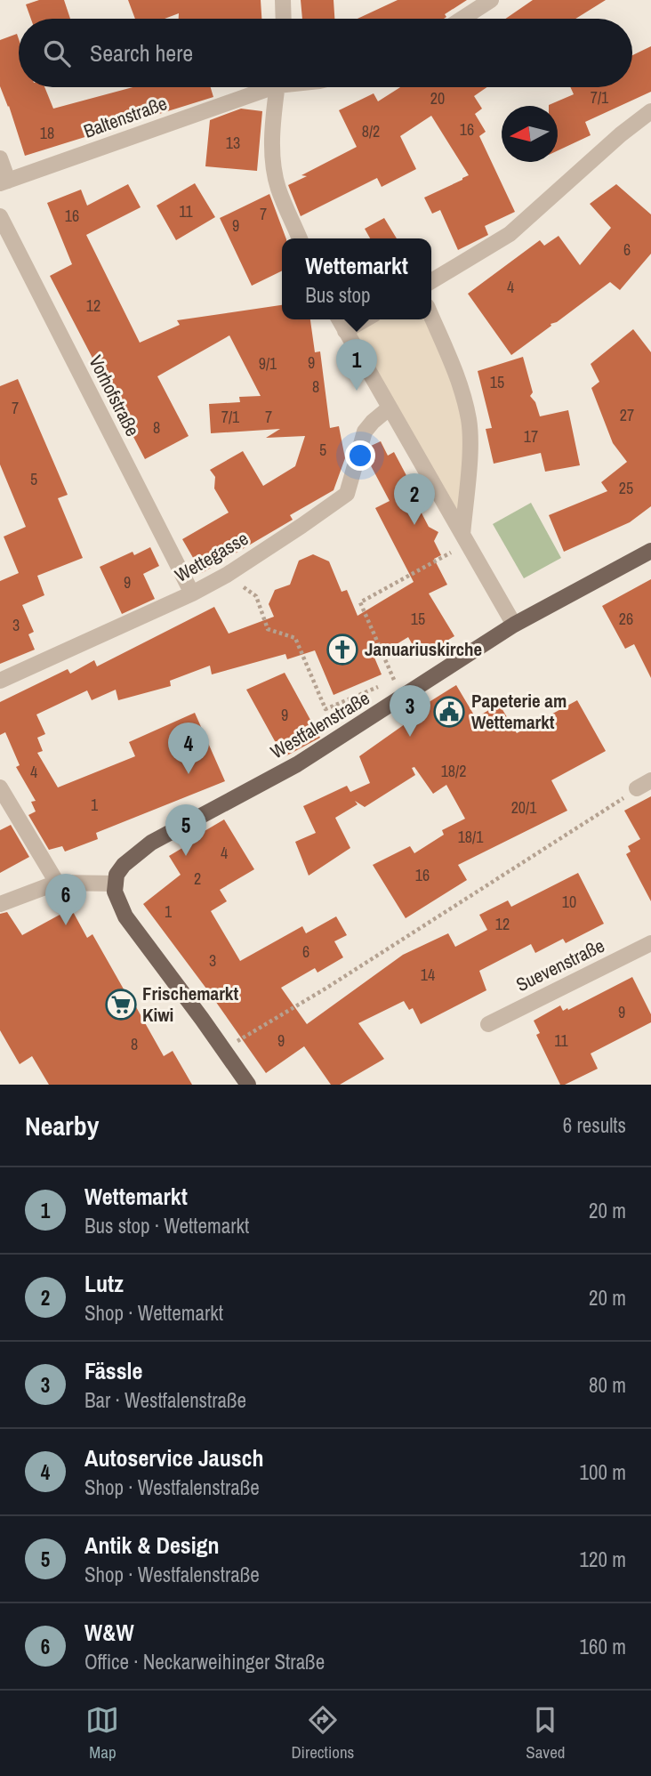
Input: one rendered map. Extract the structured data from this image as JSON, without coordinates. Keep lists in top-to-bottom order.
{
  "streets": {
    "main road": ["Westfalenstraße"],
    "street": [
      "Baltenstraße",
      "Vorhofstraße",
      "Wettegasse",
      "Suevenstraße"
    ]
  },
  "crossings": [
    ["Vorhofstraße", "Wettegasse"]
  ],
  "places": {
    "church": ["Januariuskirche"],
    "public building": ["Papeterie am Wettemarkt"],
    "supermarket": ["Frischemarkt Kiwi"]
  },
  "house_numbers": [
    "7/1",
    "20",
    "16",
    "8/2",
    "18",
    "13",
    "11",
    "7",
    "16",
    "9",
    "6",
    "4",
    "12",
    "9",
    "9/1",
    "15",
    "8",
    "7",
    "27",
    "7/1",
    "7",
    "8",
    "17",
    "5",
    "5",
    "25",
    "9",
    "15",
    "26",
    "3",
    "9",
    "18/2",
    "4",
    "1",
    "20/1",
    "18/1",
    "4",
    "16",
    "2",
    "10",
    "1",
    "12",
    "6",
    "3",
    "14",
    "9",
    "9",
    "11",
    "8"
  ],
  "north": "left",
  "page": {
    "search": "Search here",
    "popup": ["Wettemarkt", "Bus stop"],
    "pins": [
      "1",
      "2",
      "3",
      "4",
      "5",
      "6"
    ],
    "heading": ["Nearby", "6 results"],
    "list": [
      {
        "mark": "1",
        "name": "Wettemarkt",
        "note": "Bus stop · Wettemarkt",
        "value": "20 m"
      },
      {
        "mark": "2",
        "name": "Lutz",
        "note": "Shop · Wettemarkt",
        "value": "20 m"
      },
      {
        "mark": "3",
        "name": "Fässle",
        "note": "Bar · Westfalenstraße",
        "value": "80 m"
      },
      {
        "mark": "4",
        "name": "Autoservice Jausch",
        "note": "Shop · Westfalenstraße",
        "value": "100 m"
      },
      {
        "mark": "5",
        "name": "Antik & Design",
        "note": "Shop · Westfalenstraße",
        "value": "120 m"
      },
      {
        "mark": "6",
        "name": "W&W",
        "note": "Office · Neckarweihinger Straße",
        "value": "160 m"
      }
    ],
    "nav": ["Map", "Directions", "Saved"]
  }
}
